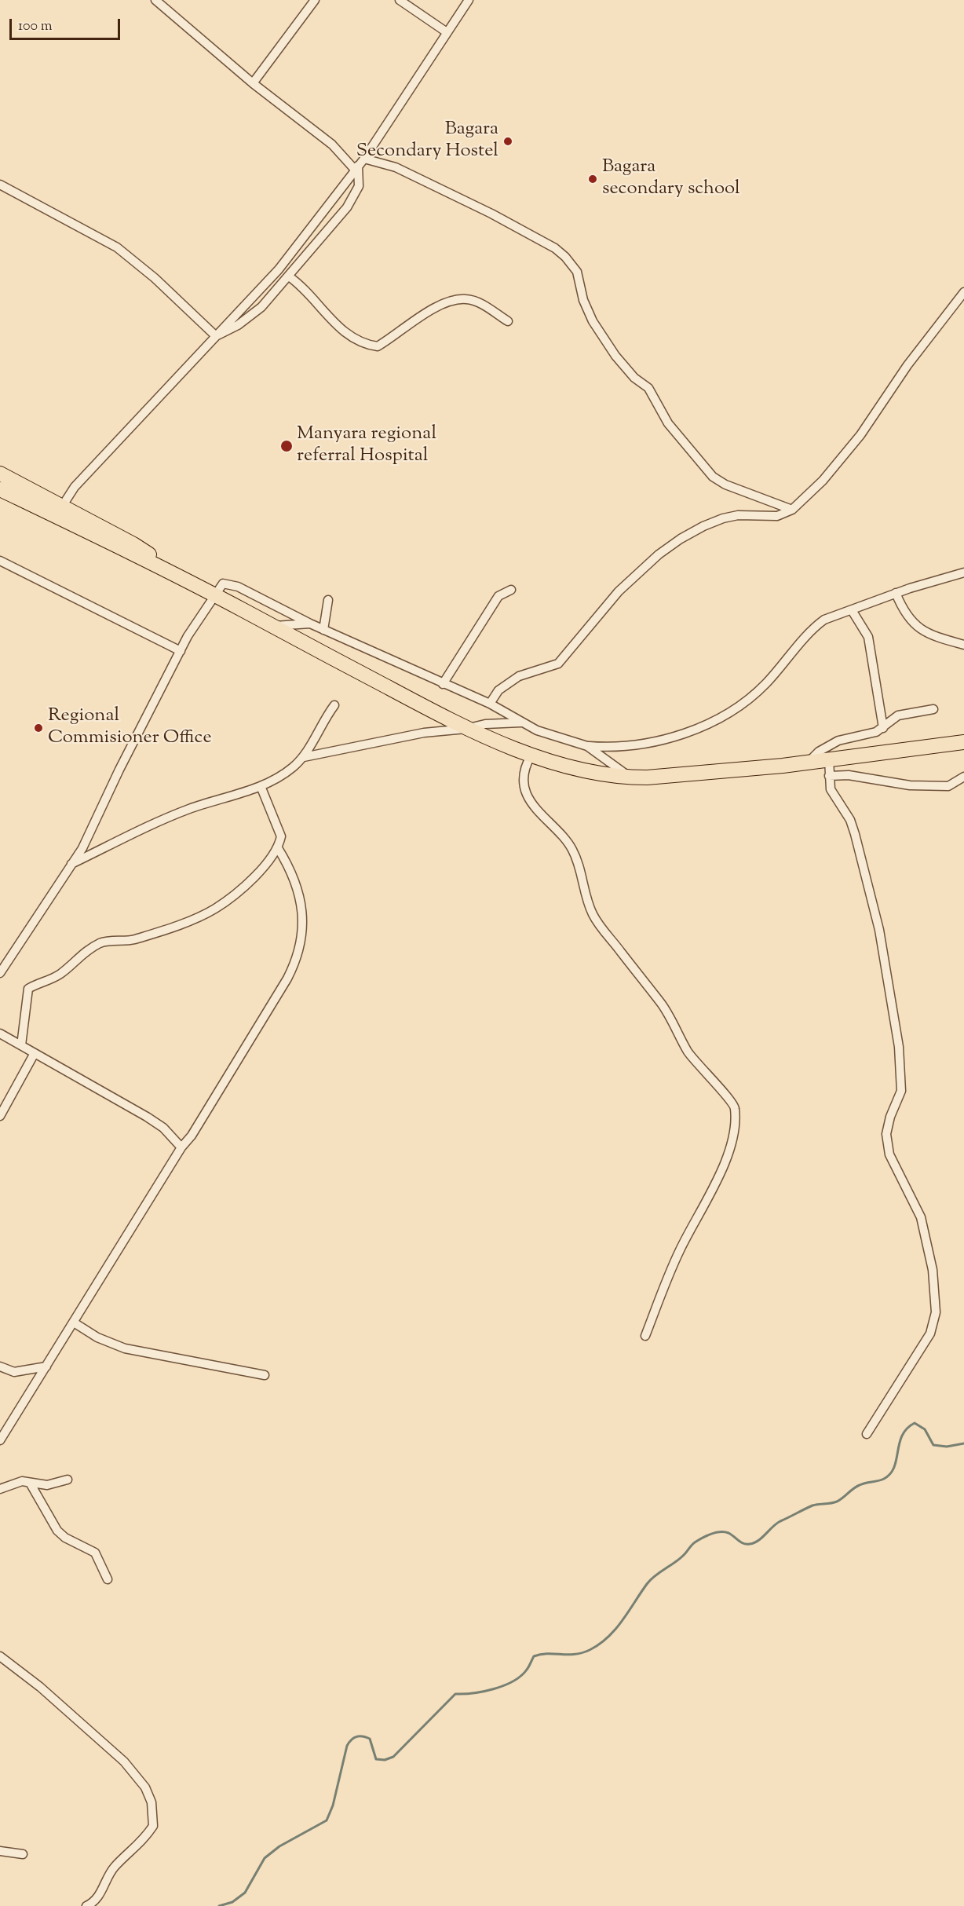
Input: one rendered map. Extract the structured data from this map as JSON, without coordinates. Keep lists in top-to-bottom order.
{
  "places": [
    "Bagara Secondary Hostel",
    "Bagara secondary school",
    "Manyara regional referral Hospital",
    "Regional Commisioner Office"
  ],
  "scale_bar": "100 m"
}
